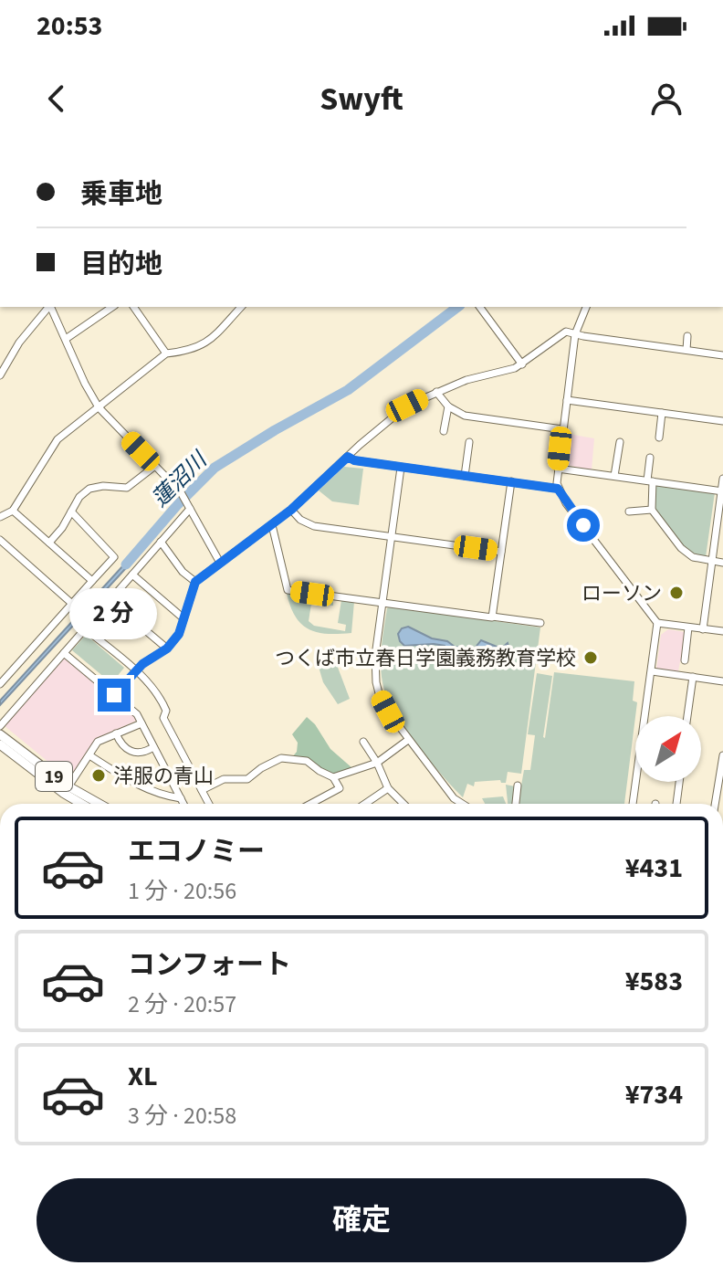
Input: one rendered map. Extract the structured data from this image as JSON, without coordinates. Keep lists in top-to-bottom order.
{
  "streets": {
    "main road": ["19"]
  },
  "water": ["蓮沼川"],
  "places": ["ローソン", "つくば市立春日学園義務教育学校", "洋服の青山"],
  "north": "top right",
  "page": {
    "status": "20:53",
    "header": "Swyft",
    "banner": ["乗車地", "目的地"],
    "bubble": "2 分",
    "list": [
      {
        "name": "エコノミー",
        "note": "1 分 · 20:56",
        "value": "¥431"
      },
      {
        "name": "コンフォート",
        "note": "2 分 · 20:57",
        "value": "¥583"
      },
      {
        "name": "XL",
        "note": "3 分 · 20:58",
        "value": "¥734"
      }
    ],
    "buttons": "確定"
  }
}
